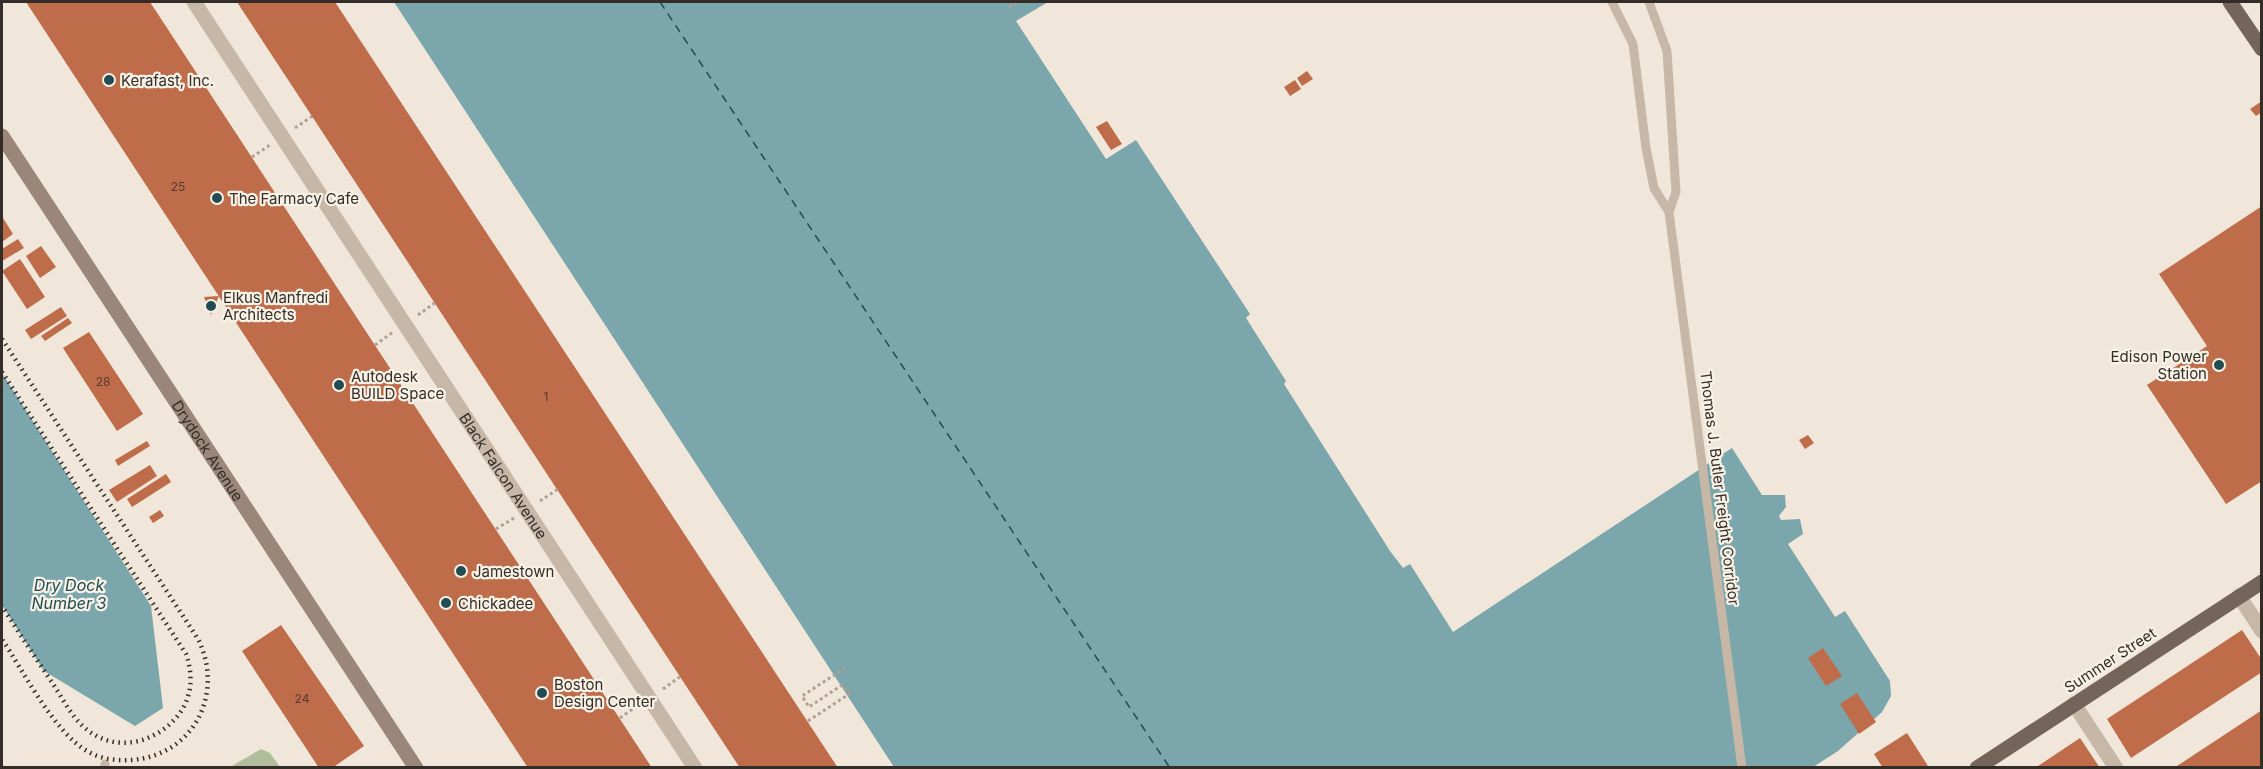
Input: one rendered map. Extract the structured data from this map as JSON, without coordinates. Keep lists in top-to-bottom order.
{
  "streets": {
    "main road": ["Summer Street"],
    "street": ["Drydock Avenue", "Black Falcon Avenue"],
    "lane": ["Thomas J. Butler Freight Corridor"]
  },
  "water": ["Dry Dock Number 3"],
  "places": [
    "Kerafast, Inc.",
    "The Farmacy Cafe",
    "Elkus Manfredi Architects",
    "Edison Power Station",
    "Autodesk BUILD Space",
    "Jamestown",
    "Chickadee",
    "Boston Design Center"
  ],
  "house_numbers": [
    "25",
    "28",
    "1",
    "24"
  ]
}
